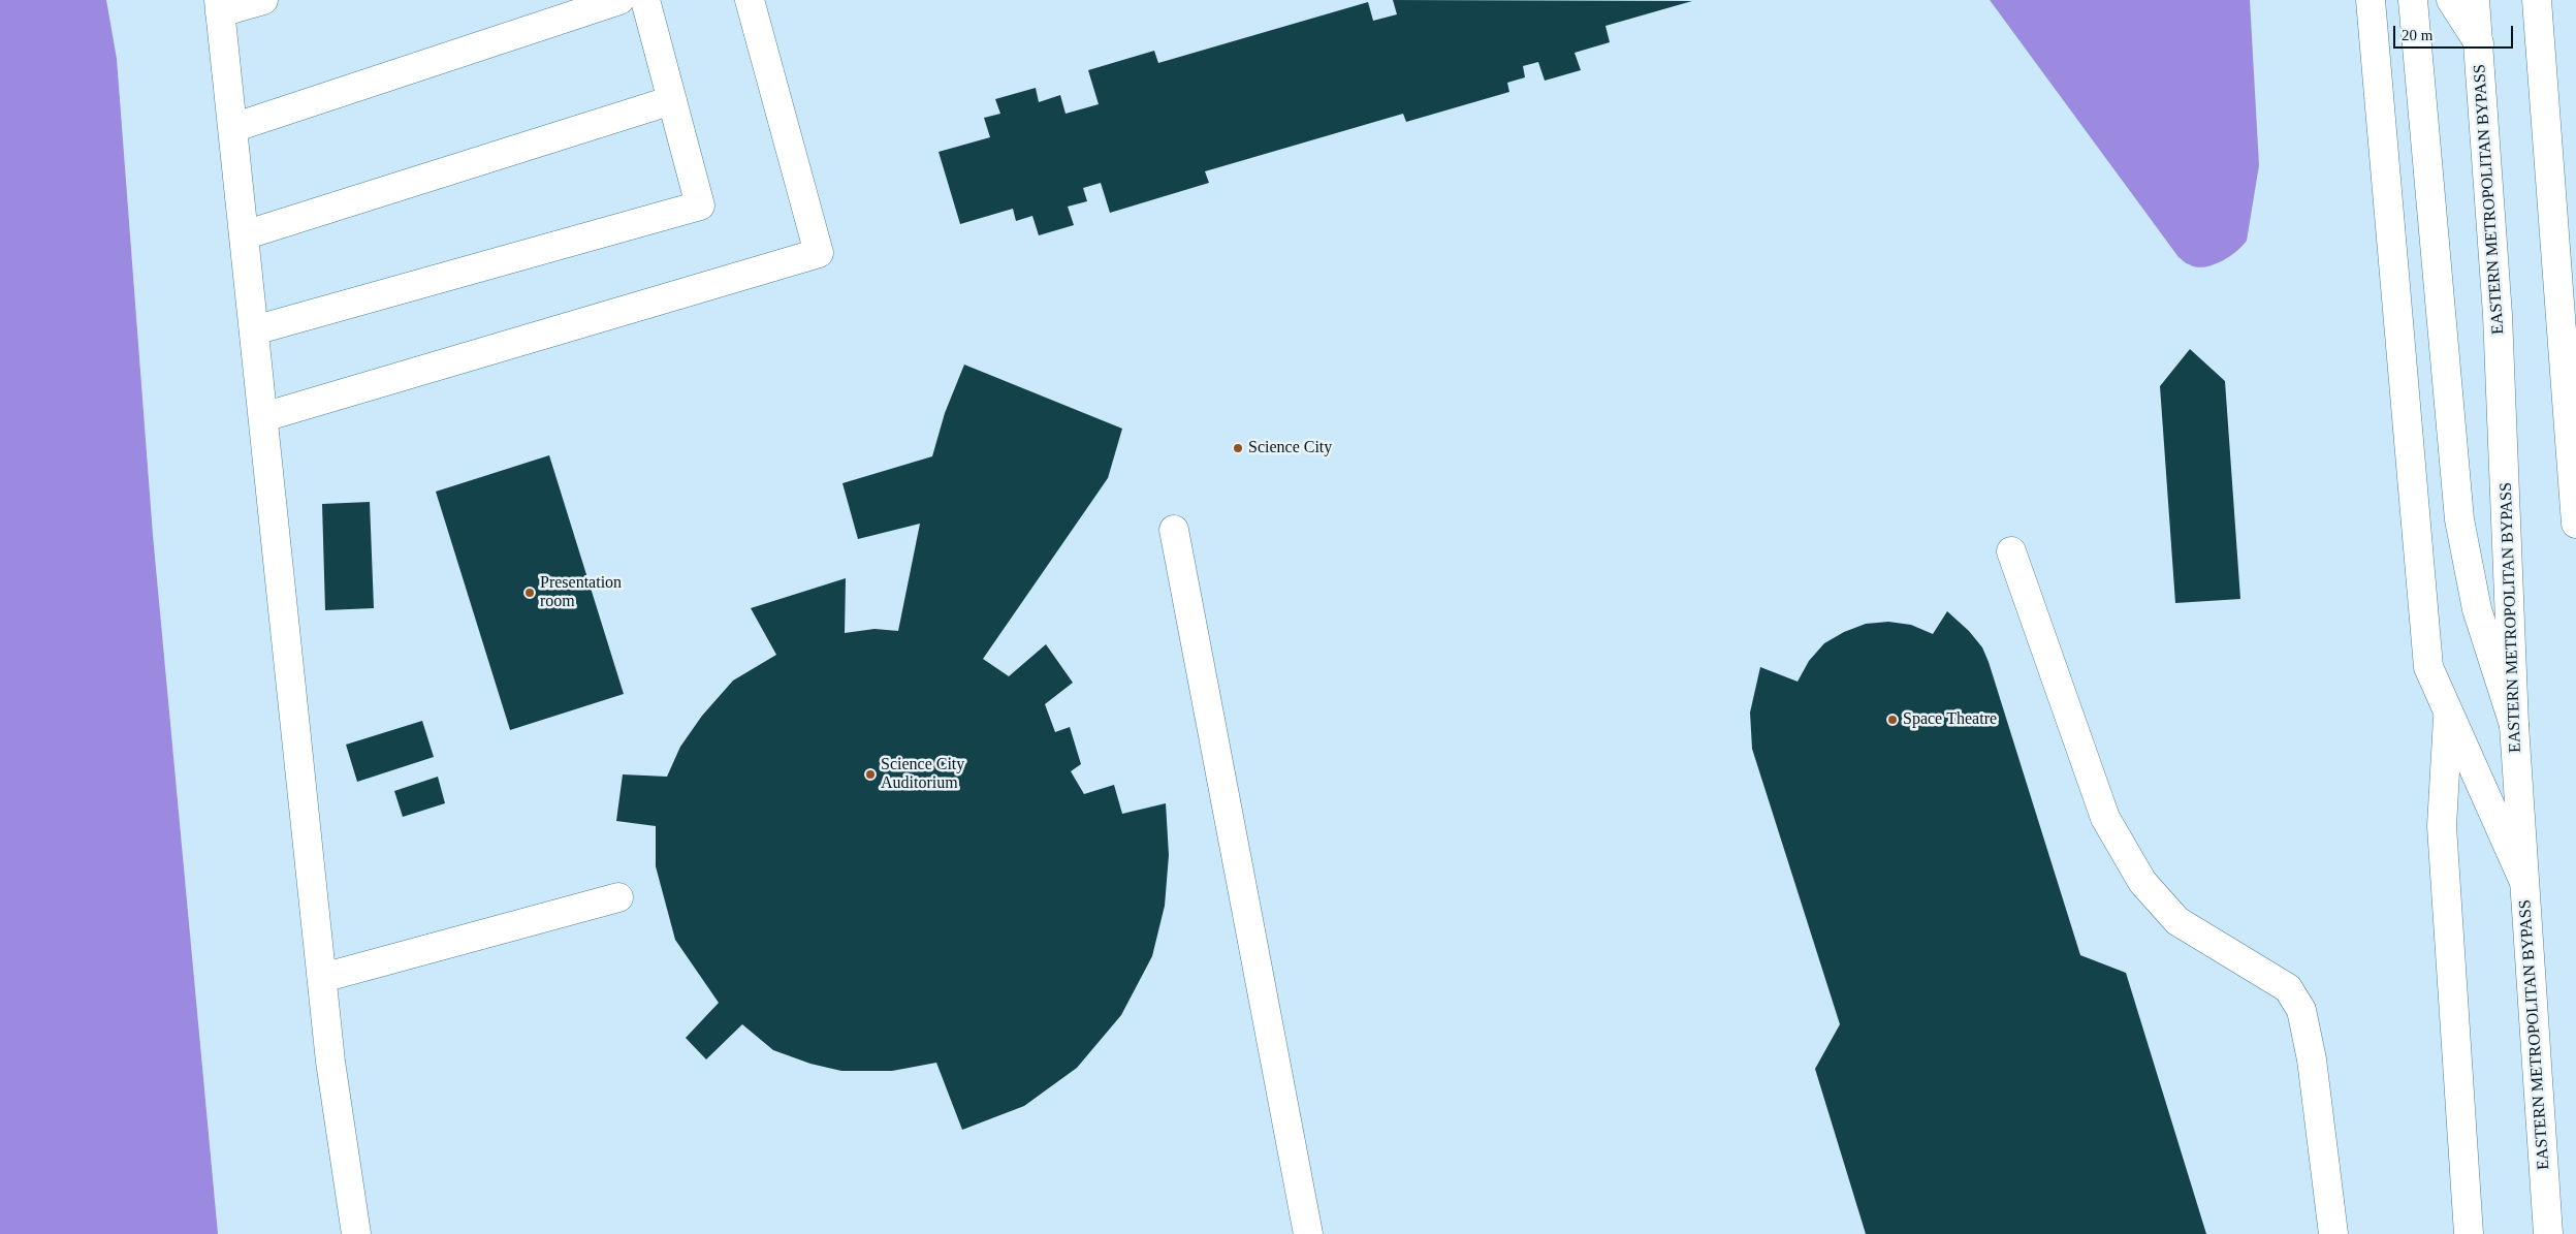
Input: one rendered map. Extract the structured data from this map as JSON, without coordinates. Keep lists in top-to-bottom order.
{
  "streets": {
    "main road": ["EASTERN METROPOLITAN BYPASS"]
  },
  "places": [
    "Science City",
    "Presentation room",
    "Space Theatre",
    "Science City Auditorium"
  ],
  "scale_bar": "20 m"
}
